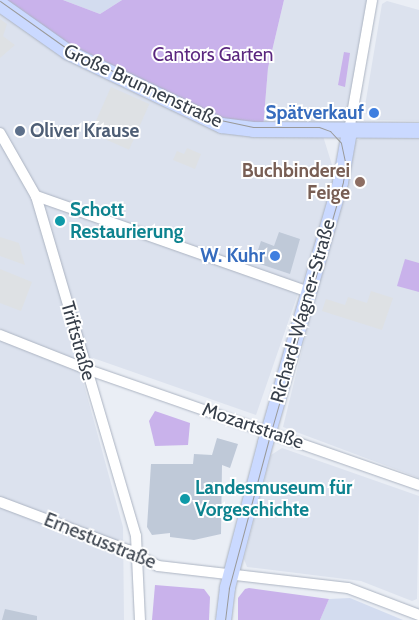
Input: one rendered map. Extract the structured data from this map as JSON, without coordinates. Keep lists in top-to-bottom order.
{
  "streets": {
    "street": [
      "Große Brunnenstraße",
      "Richard-Wagner-Straße",
      "Triftstraße",
      "Mozartstraße",
      "Ernestusstraße"
    ]
  },
  "crossings": [
    ["Große Brunnenstraße", "Richard-Wagner-Straße"],
    ["Richard-Wagner-Straße", "Mozartstraße"],
    ["Richard-Wagner-Straße", "Ernestusstraße"],
    ["Triftstraße", "Mozartstraße"],
    ["Triftstraße", "Ernestusstraße"]
  ],
  "parks": ["Cantors Garten"],
  "places": [
    "Spätverkauf",
    "Oliver Krause",
    "Buchbinderei Feige",
    "Schott Restaurierung",
    "W. Kuhr",
    "Landesmuseum für Vorgeschichte"
  ]
}
